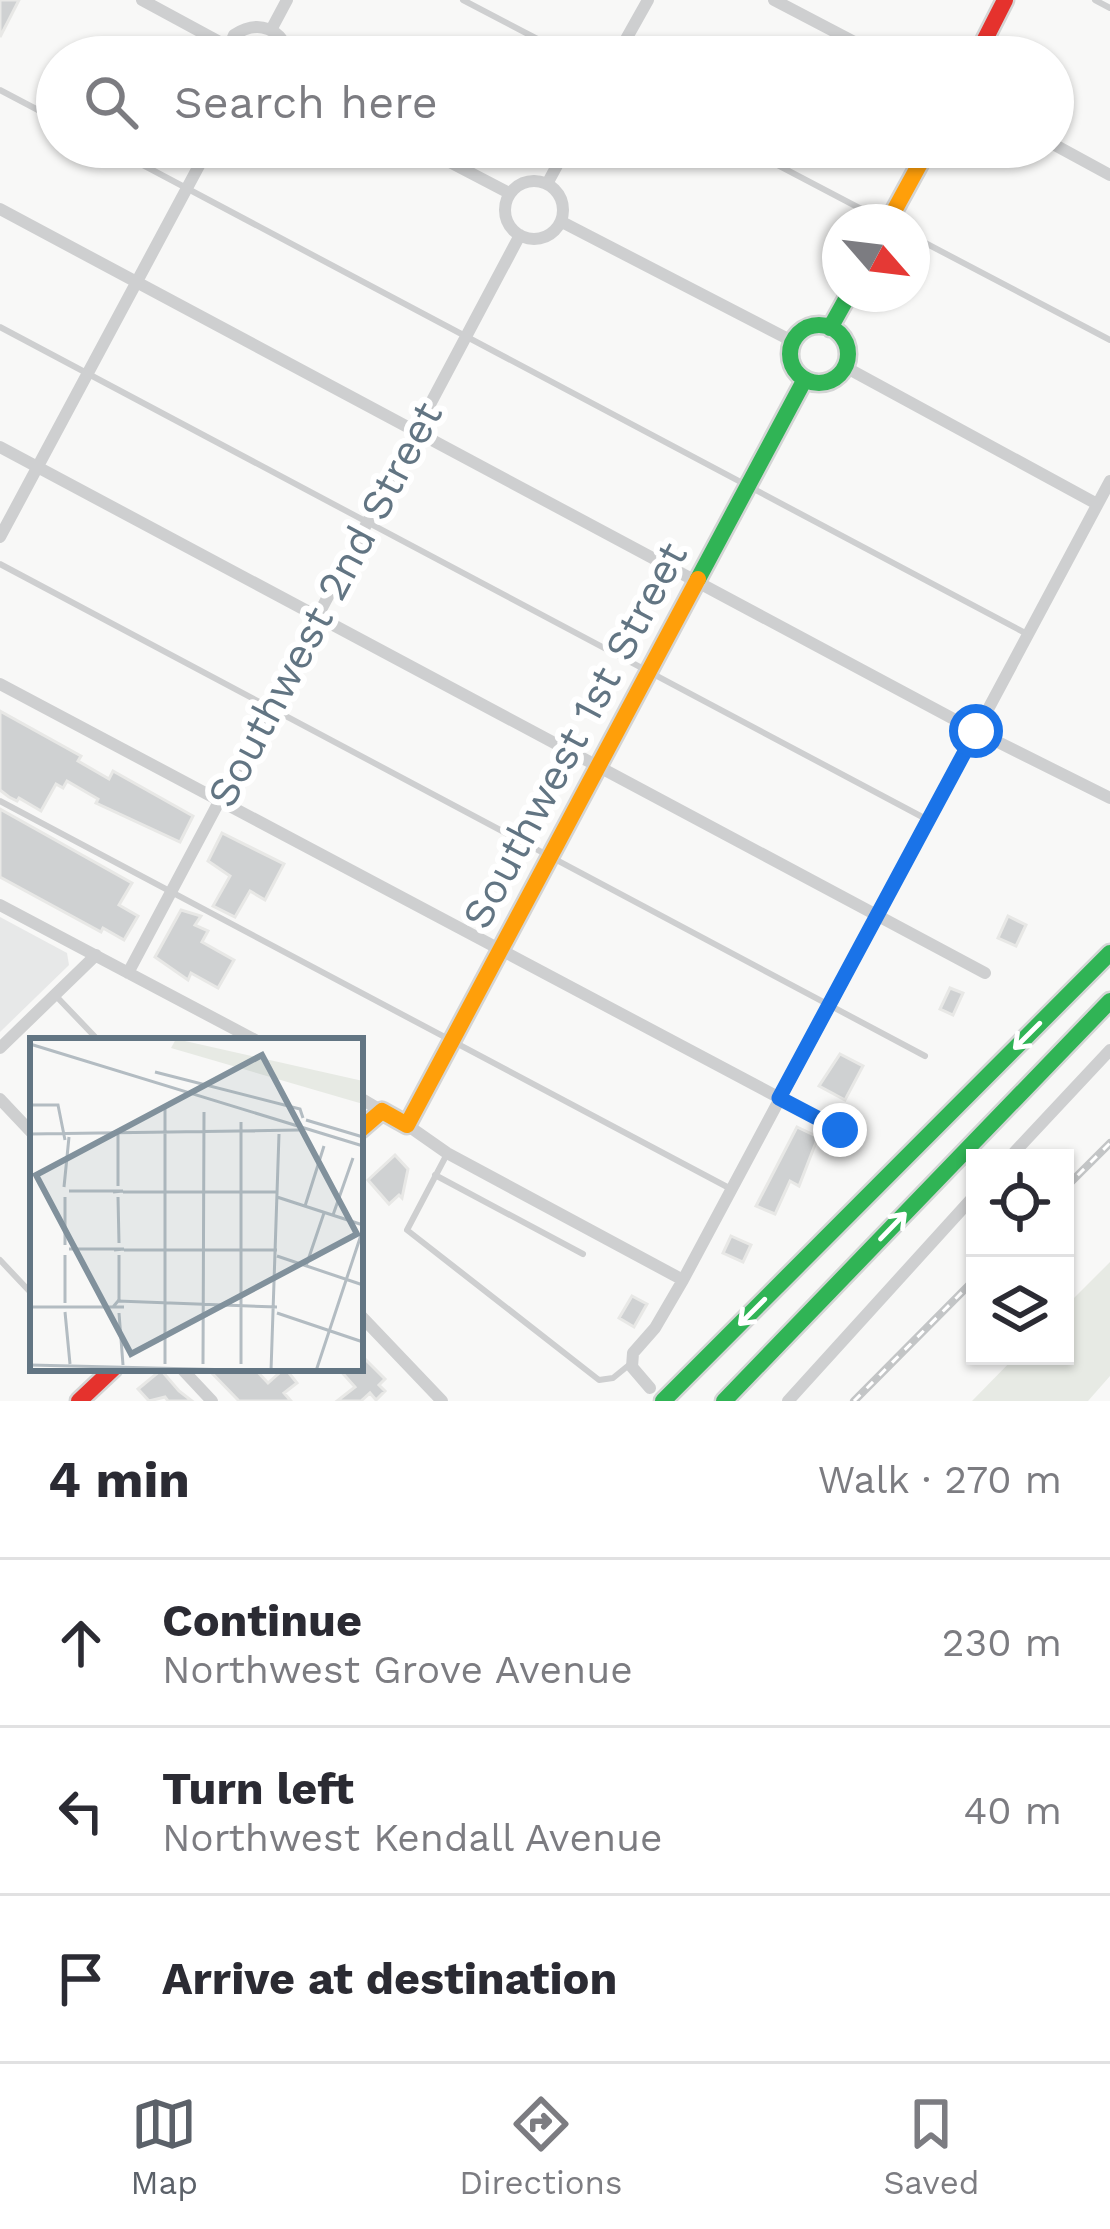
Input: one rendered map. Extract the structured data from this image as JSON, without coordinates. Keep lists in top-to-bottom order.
{
  "streets": {
    "main road": ["Southwest 1st Street"],
    "street": ["Southwest 2nd Street"]
  },
  "north": "bottom right",
  "page": {
    "search": "Search here",
    "heading": ["4 min", "Walk · 270 m"],
    "list": [
      ["Continue", "Northwest Grove Avenue", "230 m"],
      ["Turn left", "Northwest Kendall Avenue", "40 m"],
      "Arrive at destination"
    ],
    "nav": ["Map", "Directions", "Saved"]
  }
}
